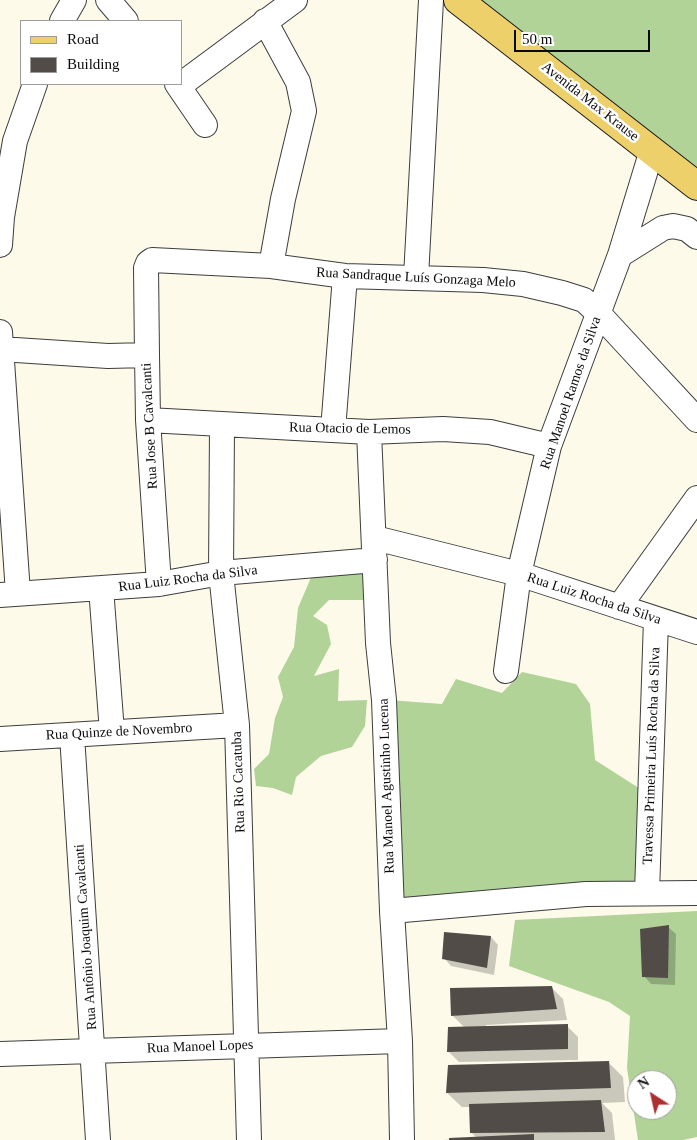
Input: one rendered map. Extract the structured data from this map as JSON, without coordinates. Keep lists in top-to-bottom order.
{
  "streets": {
    "main road": ["Avenida Max Krause"],
    "street": [
      "Rua Sandraque Luís Gonzaga Melo",
      "Rua Manoel Ramos da Silva",
      "Rua Jose B Cavalcanti",
      "Rua Otacio de Lemos",
      "Rua Luiz Rocha da Silva",
      "Rua Quinze de Novembro",
      "Travessa Primeira Luís Rocha da Silva",
      "Rua Rio Cacatuba",
      "Rua Manoel Agustinho Lucena",
      "Rua Antônio Joaquim Cavalcanti",
      "Rua Manoel Lopes"
    ]
  },
  "crossings": [
    ["Avenida Max Krause", "Rua Manoel Ramos da Silva"],
    ["Rua Sandraque Luís Gonzaga Melo", "Rua Manoel Ramos da Silva"],
    ["Rua Sandraque Luís Gonzaga Melo", "Rua Jose B Cavalcanti"],
    ["Rua Manoel Ramos da Silva", "Rua Otacio de Lemos"],
    ["Rua Manoel Ramos da Silva", "Rua Luiz Rocha da Silva"],
    ["Rua Jose B Cavalcanti", "Rua Otacio de Lemos"],
    ["Rua Jose B Cavalcanti", "Rua Luiz Rocha da Silva"],
    ["Rua Otacio de Lemos", "Rua Rio Cacatuba"],
    ["Rua Otacio de Lemos", "Rua Manoel Agustinho Lucena"],
    ["Rua Luiz Rocha da Silva", "Travessa Primeira Luís Rocha da Silva"],
    ["Rua Luiz Rocha da Silva", "Rua Rio Cacatuba"],
    ["Rua Luiz Rocha da Silva", "Rua Manoel Agustinho Lucena"],
    ["Rua Quinze de Novembro", "Rua Rio Cacatuba"],
    ["Rua Quinze de Novembro", "Rua Antônio Joaquim Cavalcanti"],
    ["Rua Rio Cacatuba", "Rua Manoel Lopes"],
    ["Rua Manoel Agustinho Lucena", "Rua Manoel Lopes"],
    ["Rua Antônio Joaquim Cavalcanti", "Rua Manoel Lopes"]
  ],
  "legend": ["Road", "Building"],
  "scale_bar": "50 m",
  "north": "top left"
}
